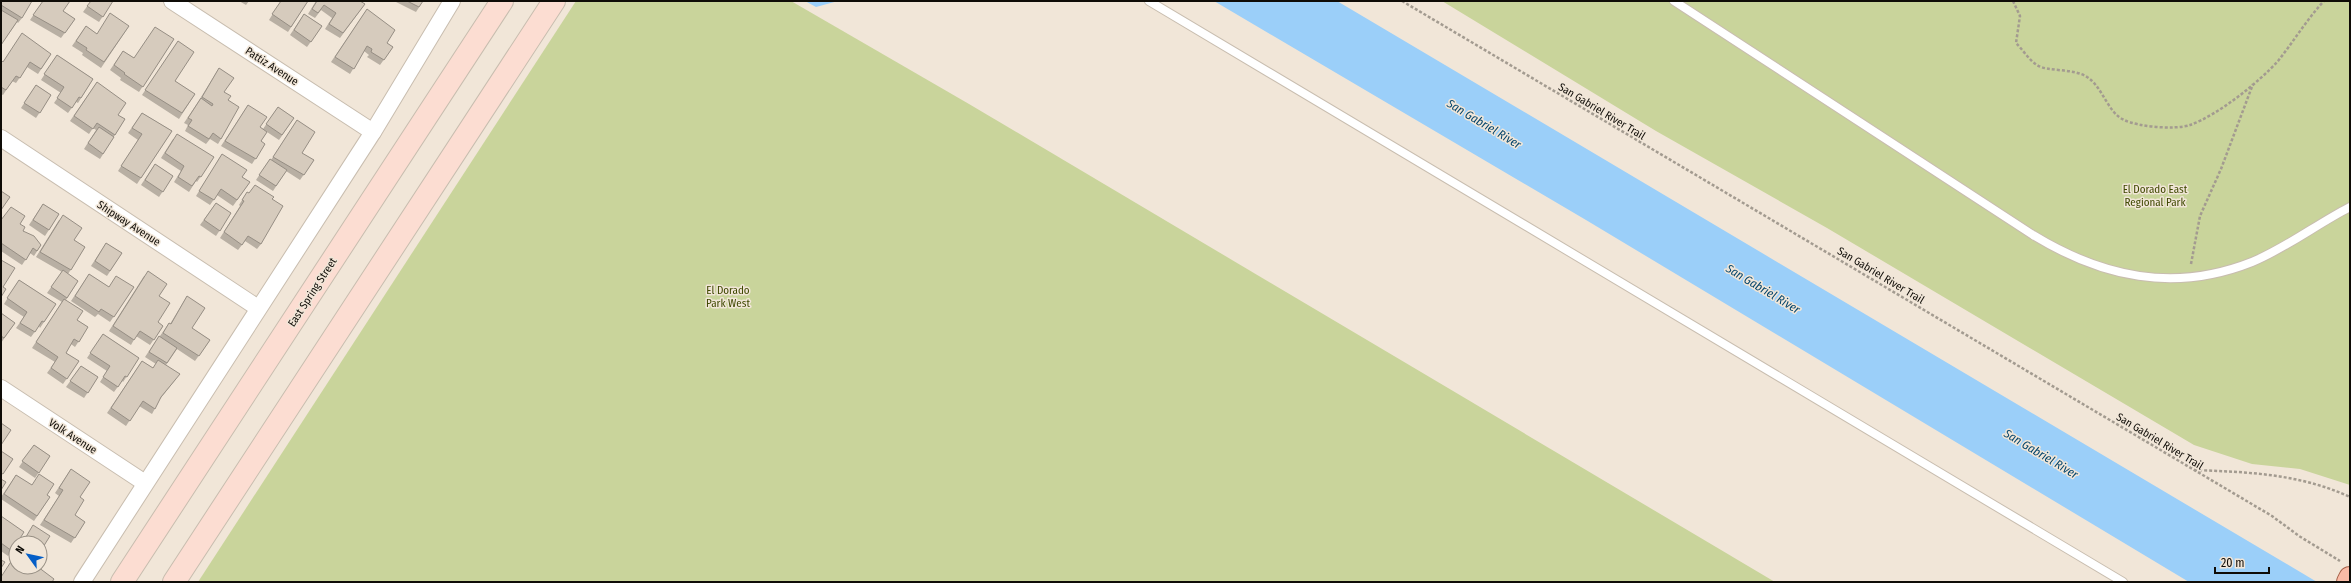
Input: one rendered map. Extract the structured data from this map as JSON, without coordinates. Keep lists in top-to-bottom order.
{
  "streets": {
    "main road": ["East Spring Street"],
    "street": ["Pattiz Avenue", "Shipway Avenue", "Volk Avenue"],
    "path": ["San Gabriel River Trail"]
  },
  "water": ["San Gabriel River"],
  "parks": ["El Dorado East Regional Park", "El Dorado Park West"],
  "scale_bar": "20 m",
  "north": "top left"
}
